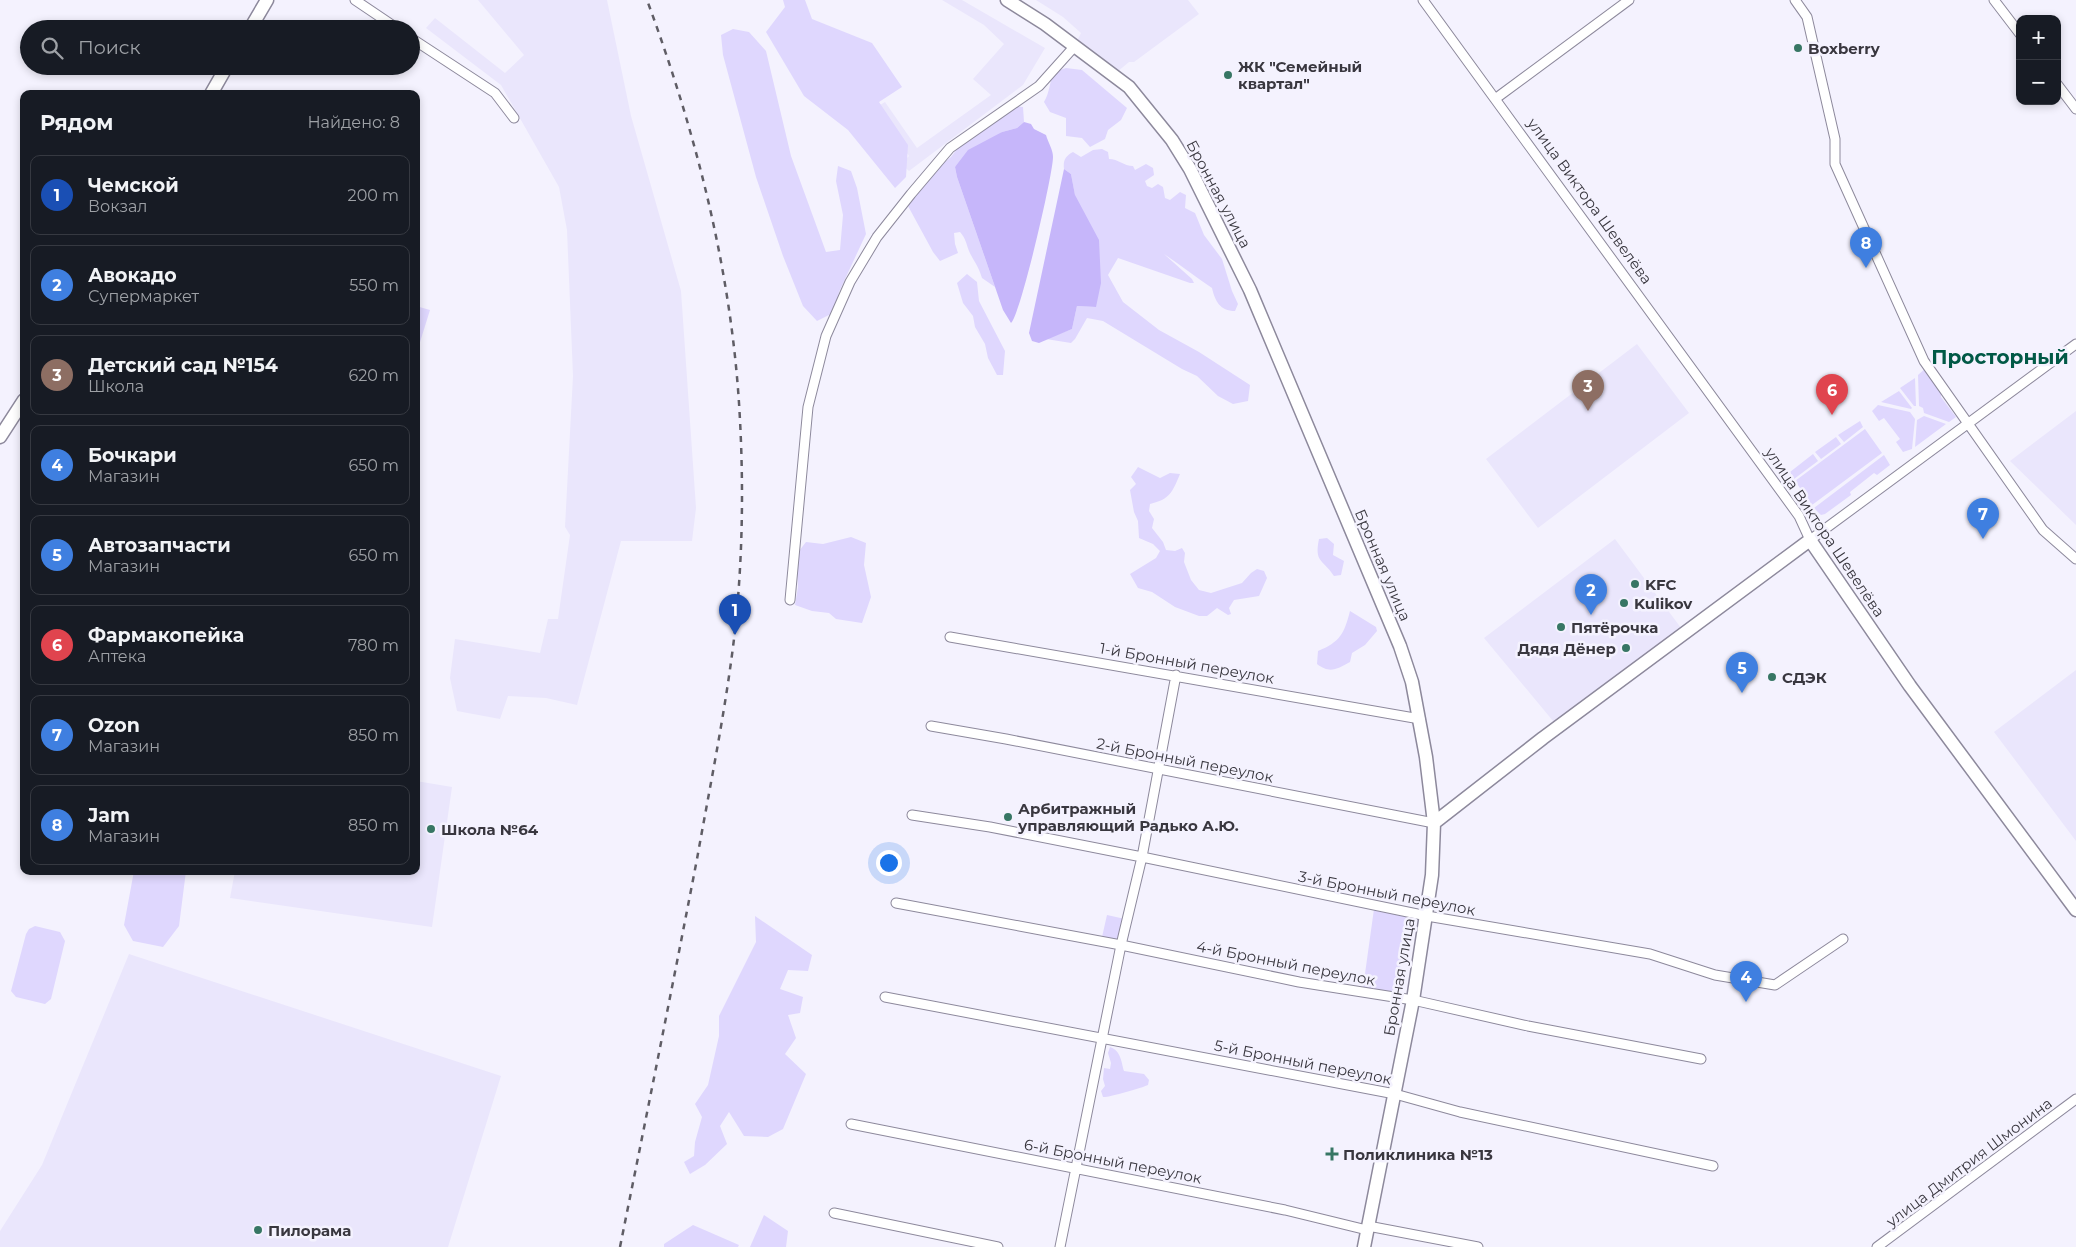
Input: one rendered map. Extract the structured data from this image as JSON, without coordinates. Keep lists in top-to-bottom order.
{
  "streets": {
    "street": [
      "Бронная улица",
      "улица Виктора Шевелёва",
      "1-й Бронный переулок",
      "2-й Бронный переулок",
      "3-й Бронный переулок",
      "4-й Бронный переулок",
      "5-й Бронный переулок",
      "6-й Бронный переулок",
      "улица Дмитрия Шмонина"
    ]
  },
  "crossings": [
    ["Бронная улица", "1-й Бронный переулок"],
    ["Бронная улица", "2-й Бронный переулок"],
    ["Бронная улица", "3-й Бронный переулок"],
    ["Бронная улица", "4-й Бронный переулок"],
    ["Бронная улица", "5-й Бронный переулок"],
    ["Бронная улица", "6-й Бронный переулок"]
  ],
  "districts": ["Просторный"],
  "places": {
    "other": [
      "Boxberry",
      "ЖК \"Семейный квартал\"",
      "KFC",
      "Kulikov",
      "Пятёрочка",
      "Дядя Дёнер",
      "СДЭК",
      "Арбитражный управляющий Радько А.Ю.",
      "Школа №64",
      "Пилорама"
    ],
    "health": ["Поликлиника №13"]
  },
  "page": {
    "map_buttons": ["+", "−"],
    "search": "Поиск",
    "heading": ["Рядом", "Найдено: 8"],
    "list": [
      {
        "mark": "1",
        "name": "Чемской",
        "note": "Вокзал",
        "value": "200 m"
      },
      {
        "mark": "2",
        "name": "Авокадо",
        "note": "Супермаркет",
        "value": "550 m"
      },
      {
        "mark": "3",
        "name": "Детский сад №154",
        "note": "Школа",
        "value": "620 m"
      },
      {
        "mark": "4",
        "name": "Бочкари",
        "note": "Магазин",
        "value": "650 m"
      },
      {
        "mark": "5",
        "name": "Автозапчасти",
        "note": "Магазин",
        "value": "650 m"
      },
      {
        "mark": "6",
        "name": "Фармакопейка",
        "note": "Аптека",
        "value": "780 m"
      },
      {
        "mark": "7",
        "name": "Ozon",
        "note": "Магазин",
        "value": "850 m"
      },
      {
        "mark": "8",
        "name": "Jam",
        "note": "Магазин",
        "value": "850 m"
      }
    ],
    "pins": [
      "8",
      "3",
      "6",
      "7",
      "2",
      "1",
      "5",
      "4"
    ]
  }
}
